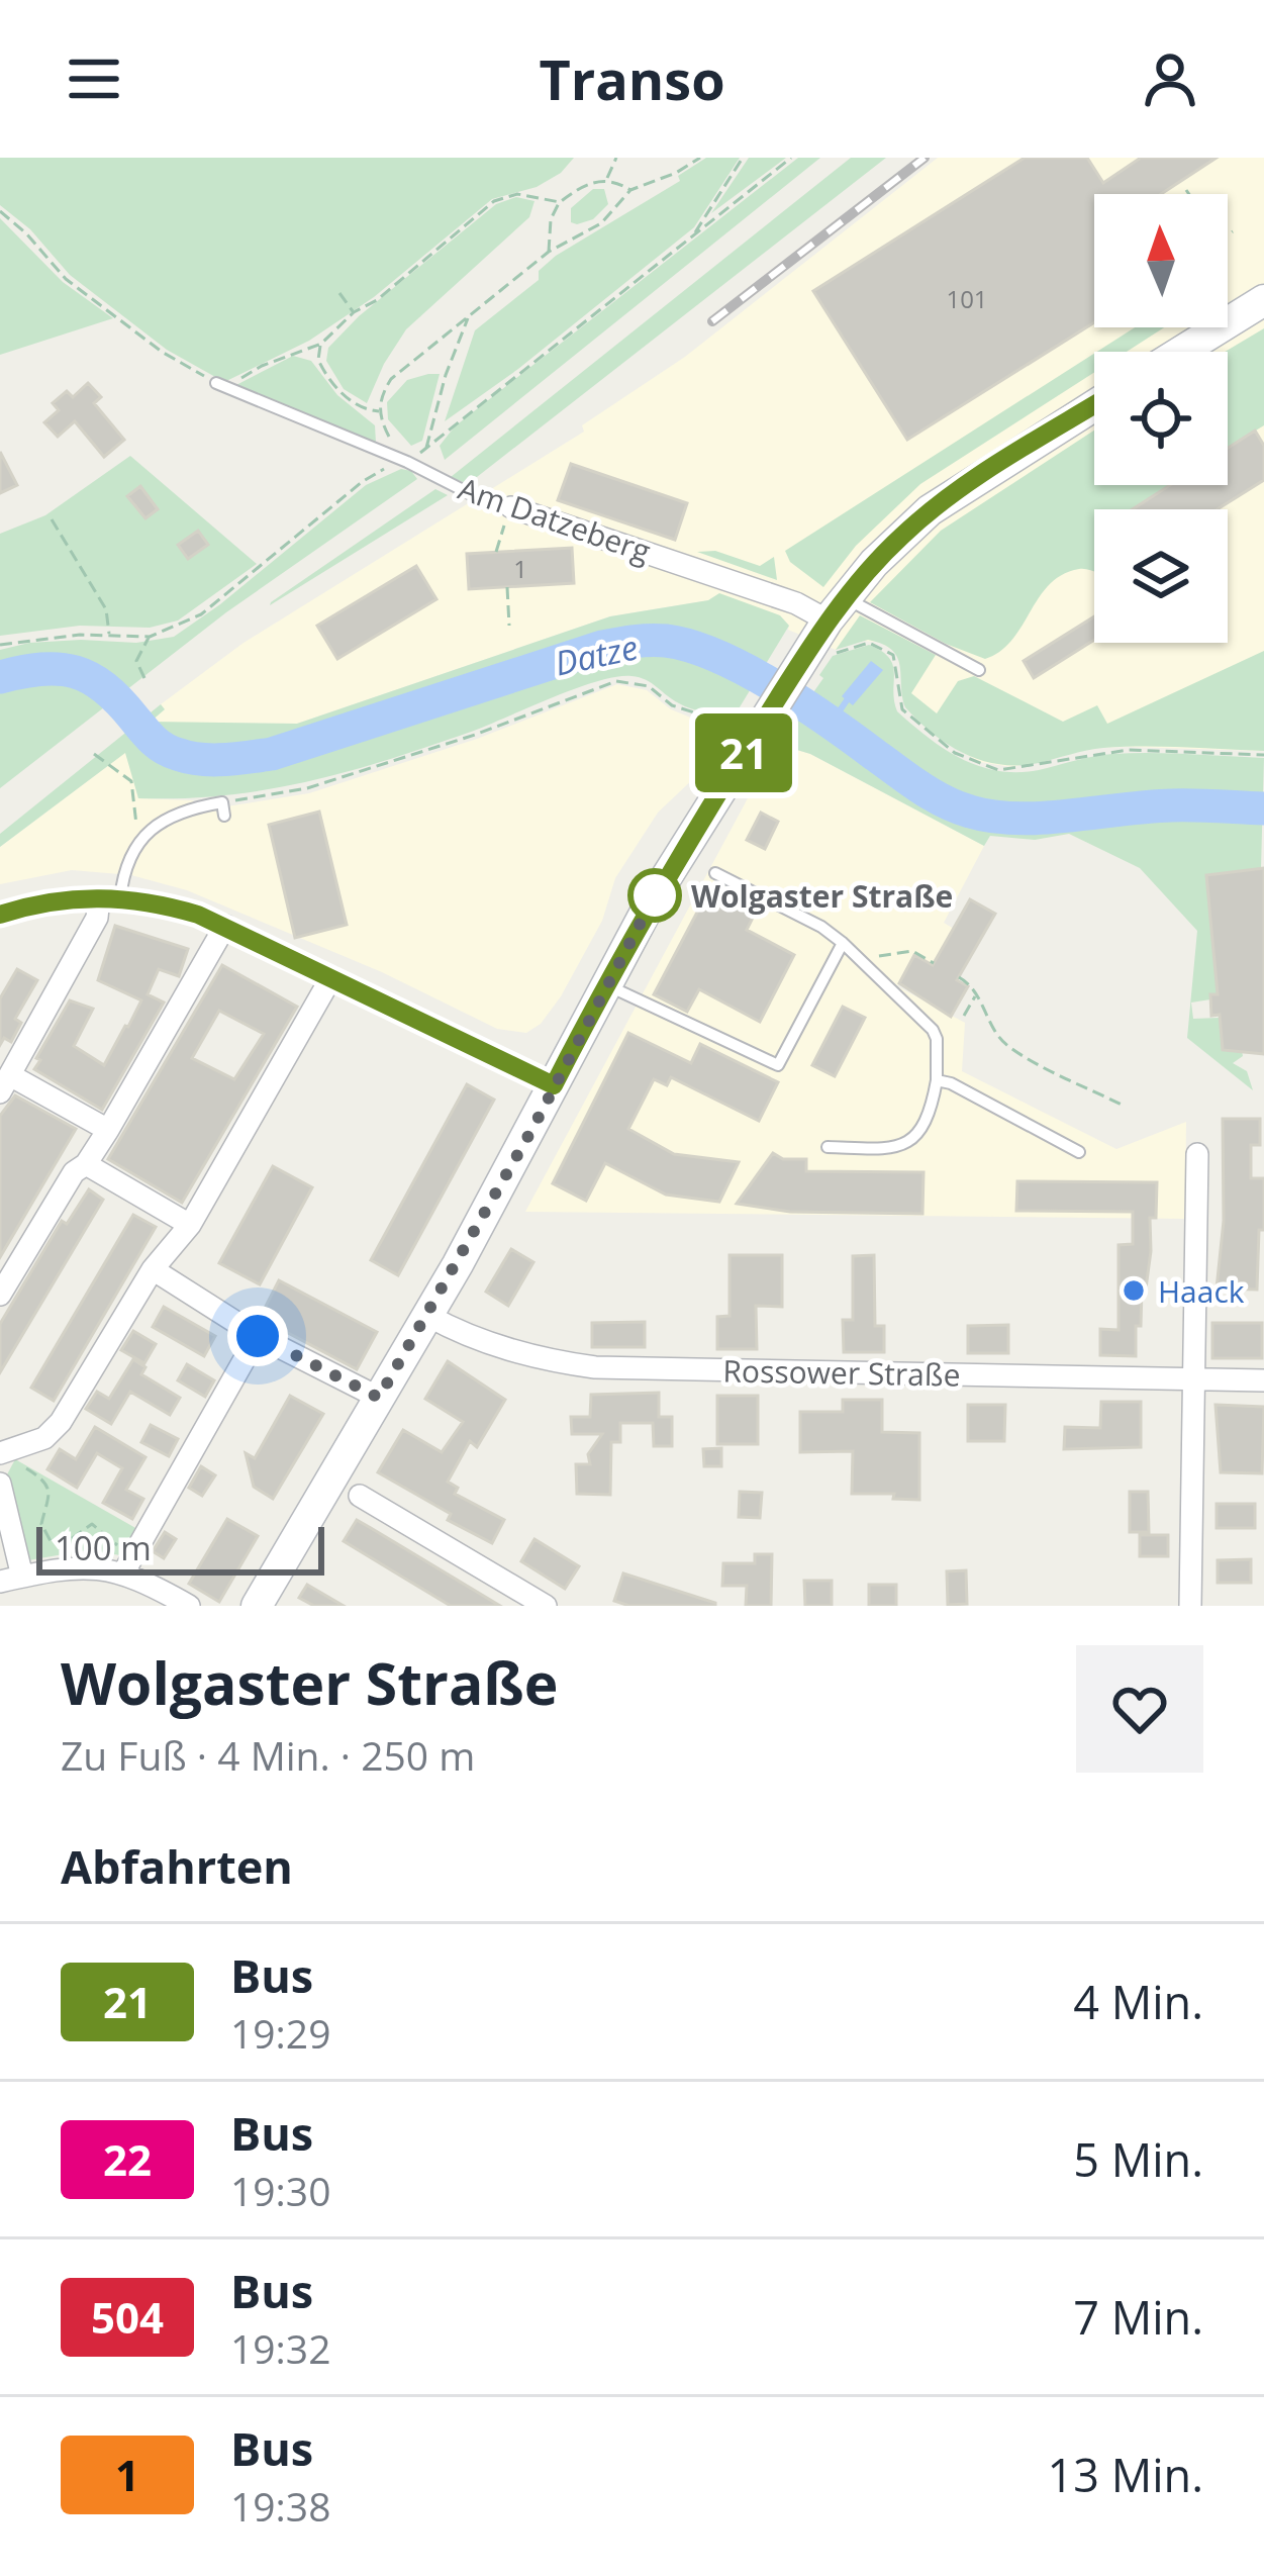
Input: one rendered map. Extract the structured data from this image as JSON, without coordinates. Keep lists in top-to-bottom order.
{
  "streets": {
    "street": ["Am Datzeberg", "Rossower Straße"]
  },
  "water": ["Datze"],
  "places": ["Wolgaster Straße", "Haack"],
  "lines": ["bus line 21"],
  "house_numbers": ["101", "1"],
  "scale_bar": "100 m",
  "north": "top",
  "page": {
    "header": "Transo",
    "on_map": "21",
    "scale": "100 m",
    "heading": [
      ["Wolgaster Straße", "Zu Fuß · 4 Min. · 250 m"],
      "Abfahrten"
    ],
    "list": [
      {
        "mark": "21",
        "name": "Bus",
        "note": "19:29",
        "value": "4 Min."
      },
      {
        "mark": "22",
        "name": "Bus",
        "note": "19:30",
        "value": "5 Min."
      },
      {
        "mark": "504",
        "name": "Bus",
        "note": "19:32",
        "value": "7 Min."
      },
      {
        "mark": "1",
        "name": "Bus",
        "note": "19:38",
        "value": "13 Min."
      }
    ]
  }
}
